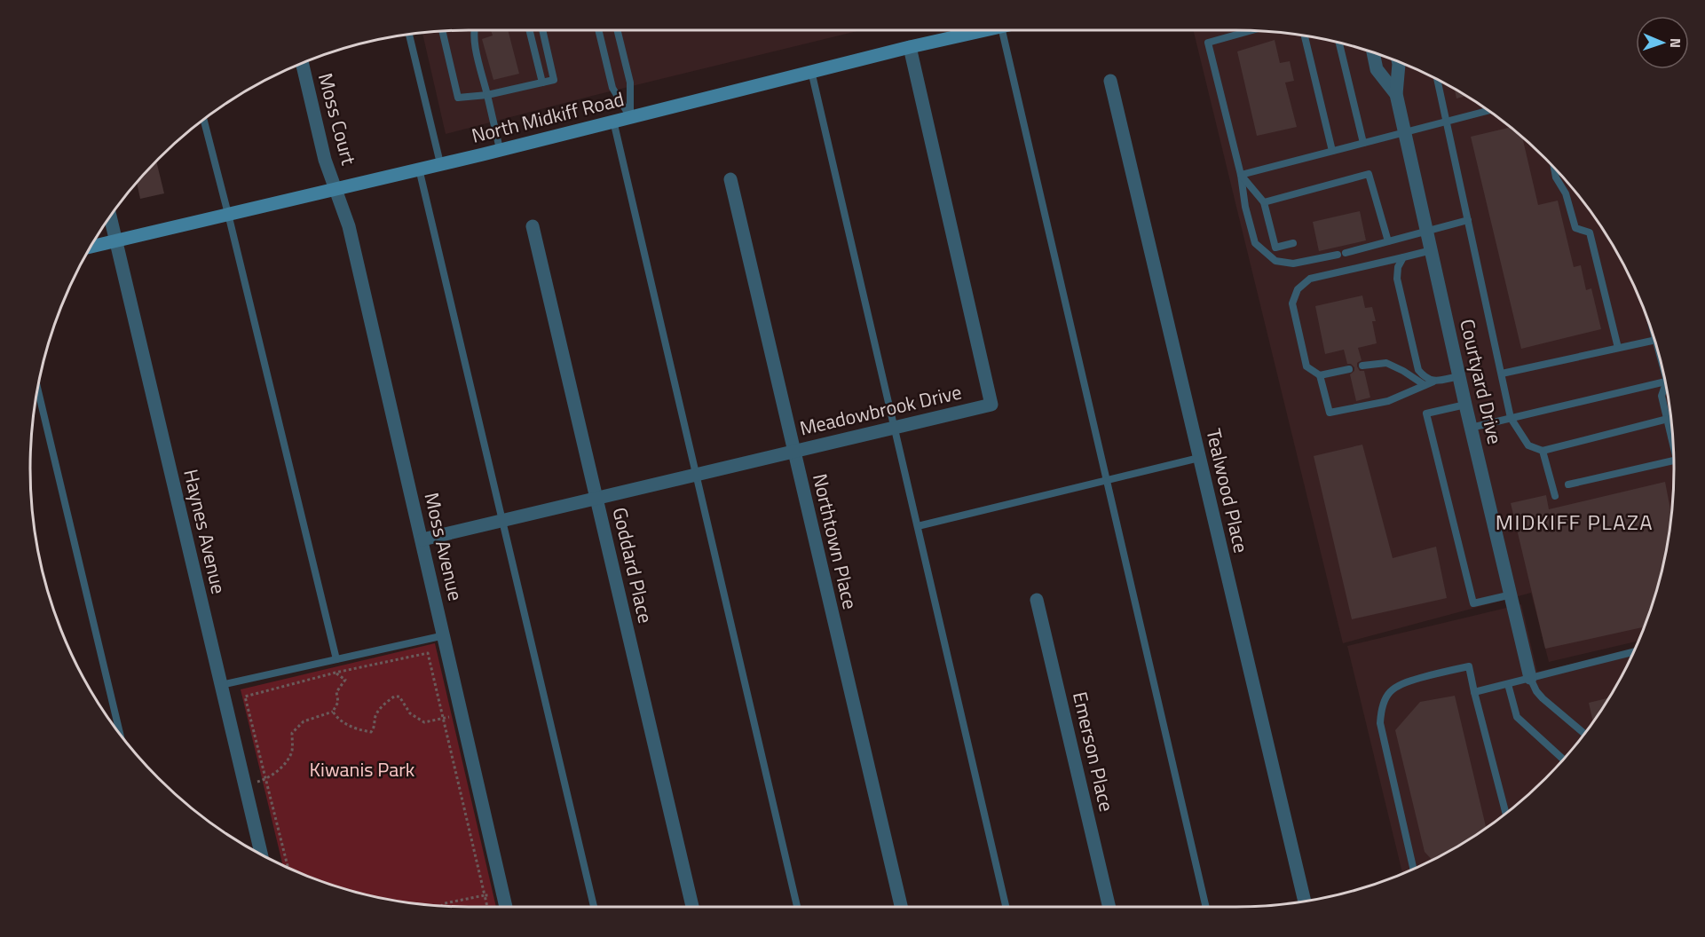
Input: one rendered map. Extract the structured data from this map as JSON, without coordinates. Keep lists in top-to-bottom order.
{
  "streets": {
    "main road": ["North Midkiff Road"],
    "street": [
      "Moss Court",
      "Courtyard Drive",
      "Meadowbrook Drive",
      "Tealwood Place",
      "Haynes Avenue",
      "Northtown Place",
      "Moss Avenue",
      "Goddard Place",
      "Emerson Place"
    ]
  },
  "crossings": [
    ["North Midkiff Road", "Moss Court"],
    ["North Midkiff Road", "Meadowbrook Drive"],
    ["North Midkiff Road", "Haynes Avenue"],
    ["North Midkiff Road", "Moss Avenue"],
    ["Moss Court", "Moss Avenue"],
    ["Meadowbrook Drive", "Northtown Place"],
    ["Meadowbrook Drive", "Moss Avenue"],
    ["Meadowbrook Drive", "Goddard Place"]
  ],
  "districts": ["MIDKIFF PLAZA"],
  "parks": ["Kiwanis Park"],
  "north": "right"
}
